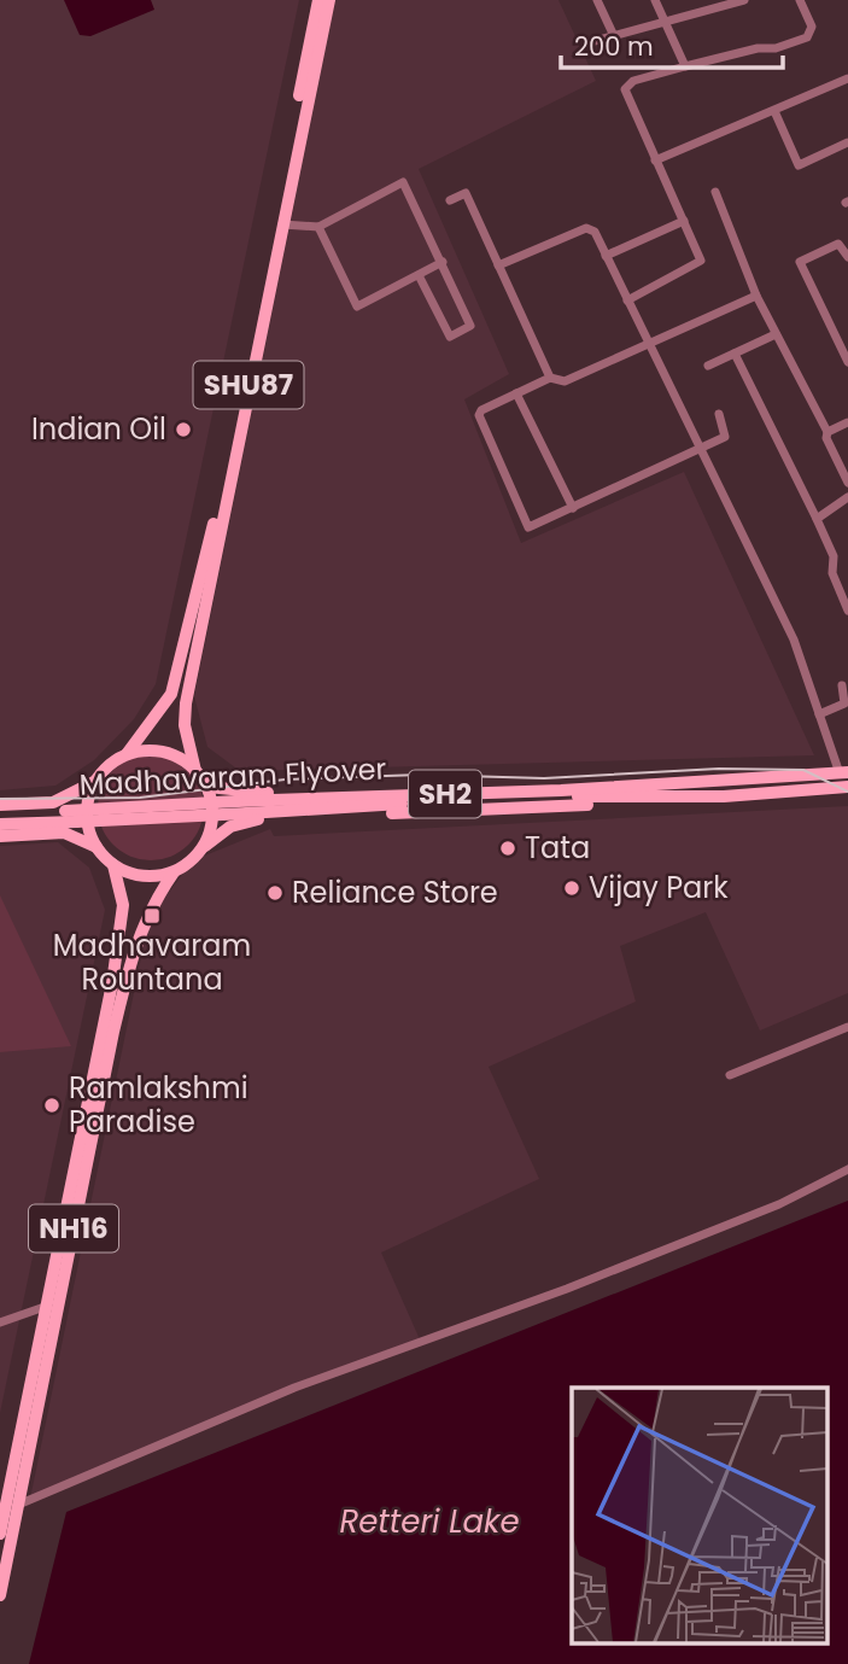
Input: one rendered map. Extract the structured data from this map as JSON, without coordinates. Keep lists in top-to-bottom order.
{
  "streets": {
    "main road": [
      "SHU87",
      "Madhavaram Flyover",
      "SH2",
      "NH16"
    ]
  },
  "crossings": [
    ["SHU87", "NH16"],
    ["Madhavaram Flyover", "SH2"]
  ],
  "water": ["Retteri Lake"],
  "places": {
    "other": [
      "Indian Oil",
      "Tata",
      "Vijay Park",
      "Reliance Store",
      "Ramlakshmi Paradise"
    ],
    "transit": ["Madhavaram Rountana"]
  },
  "scale_bar": "200 m"
}
